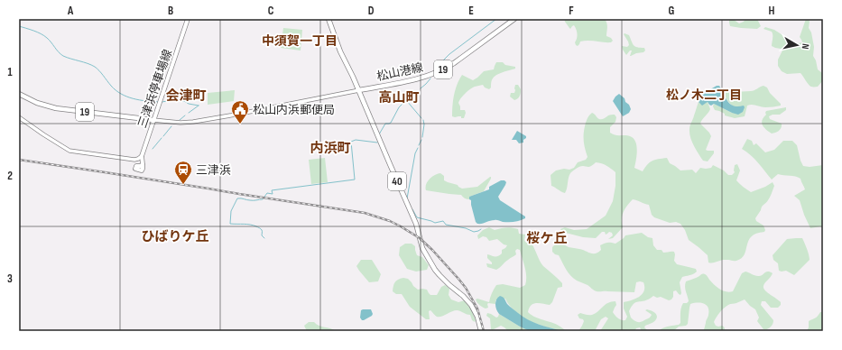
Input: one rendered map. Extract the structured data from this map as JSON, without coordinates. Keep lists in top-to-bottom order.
{
  "streets": {
    "main road": [
      "19",
      "松山港線",
      "三津浜停車場線",
      "40"
    ]
  },
  "crossings": [
    ["19", "三津浜停車場線"],
    ["松山港線", "40"]
  ],
  "districts": [
    "中須賀一丁目",
    "松ノ木二丁目",
    "会津町",
    "高山町",
    "内浜町",
    "ひばりケ丘",
    "桜ケ丘"
  ],
  "places": {
    "public building": ["松山内浜郵便局"],
    "station": ["三津浜"]
  },
  "north": "right",
  "grid": {
    "columns": [
      "A",
      "B",
      "C",
      "D",
      "E",
      "F",
      "G",
      "H"
    ],
    "rows": ["1", "2", "3"]
  }
}
